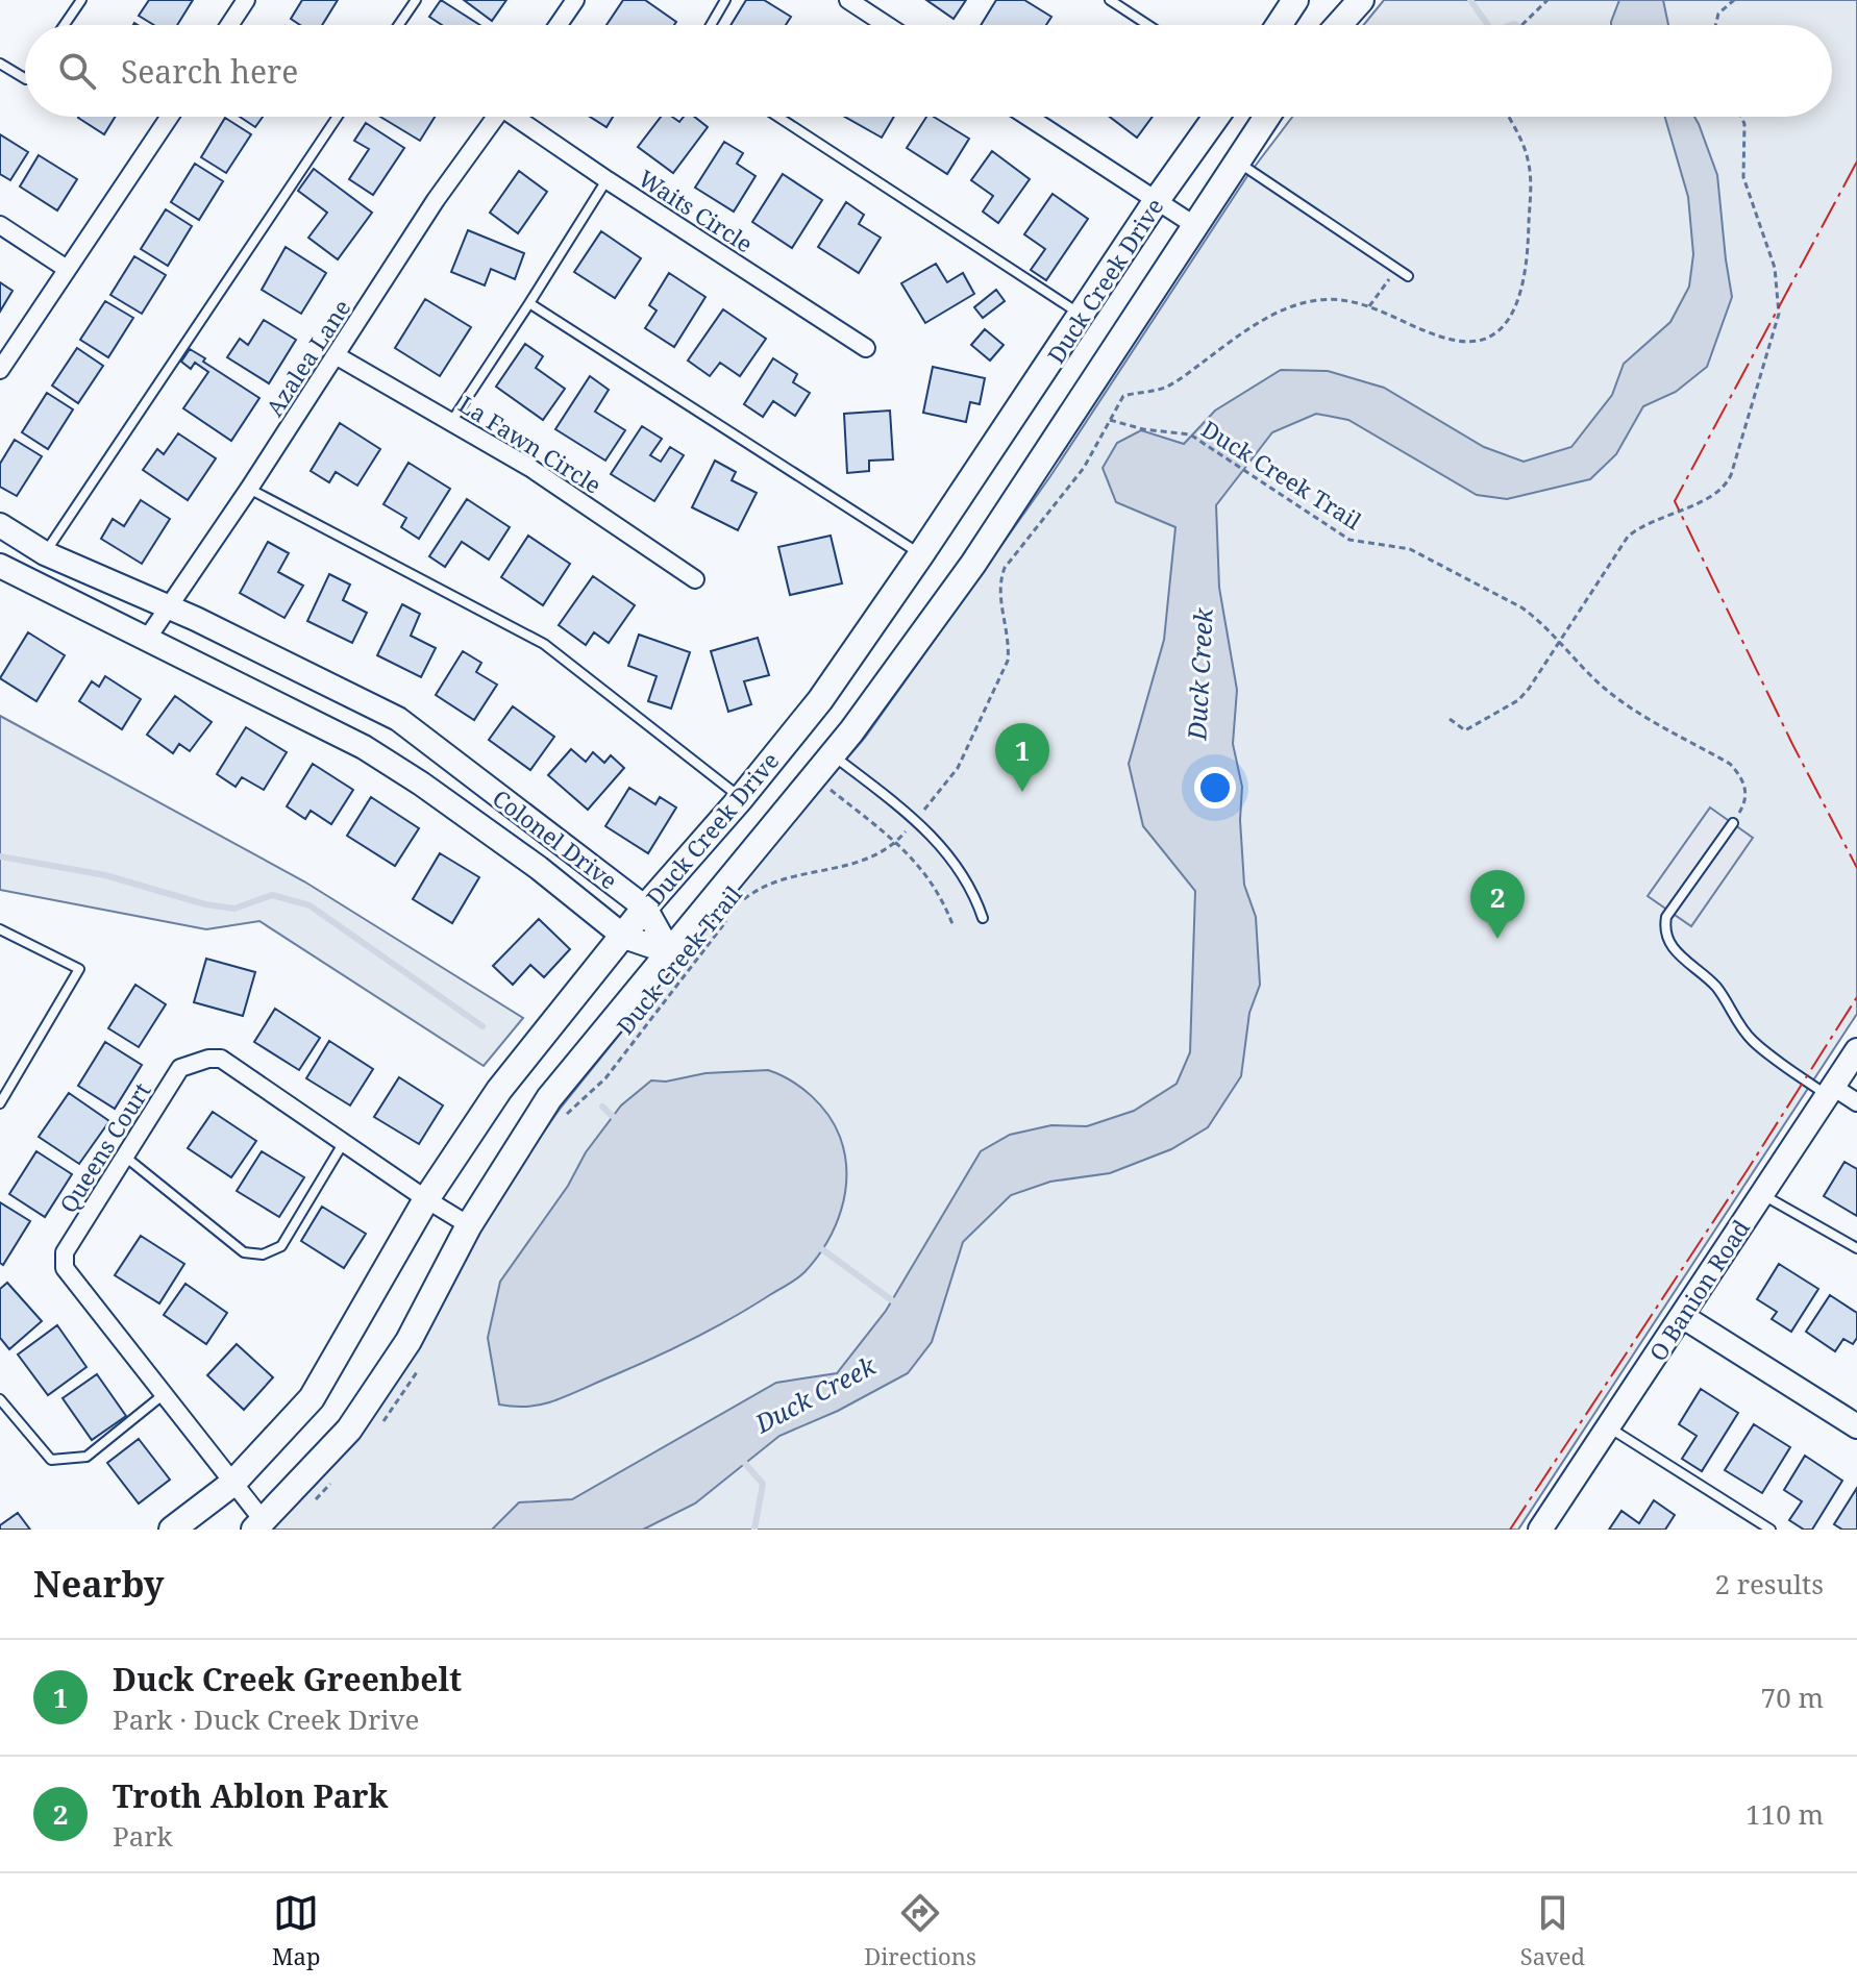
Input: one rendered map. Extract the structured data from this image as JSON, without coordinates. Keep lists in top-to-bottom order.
{
  "streets": {
    "main road": ["Duck Creek Drive"],
    "street": [
      "Waits Circle",
      "Azalea Lane",
      "La Fawn Circle",
      "Colonel Drive",
      "Queens Court",
      "O Banion Road"
    ],
    "path": ["Duck Creek Trail"]
  },
  "crossings": [
    ["Duck Creek Drive", "Colonel Drive"],
    ["Duck Creek Drive", "Queens Court"],
    ["Azalea Lane", "La Fawn Circle"],
    ["Azalea Lane", "Colonel Drive"]
  ],
  "water": ["Duck Creek"],
  "page": {
    "search": "Search here",
    "pins": ["1", "2"],
    "heading": ["Nearby", "2 results"],
    "list": [
      {
        "mark": "1",
        "name": "Duck Creek Greenbelt",
        "note": "Park · Duck Creek Drive",
        "value": "70 m"
      },
      {
        "mark": "2",
        "name": "Troth Ablon Park",
        "note": "Park",
        "value": "110 m"
      }
    ],
    "nav": ["Map", "Directions", "Saved"]
  }
}
